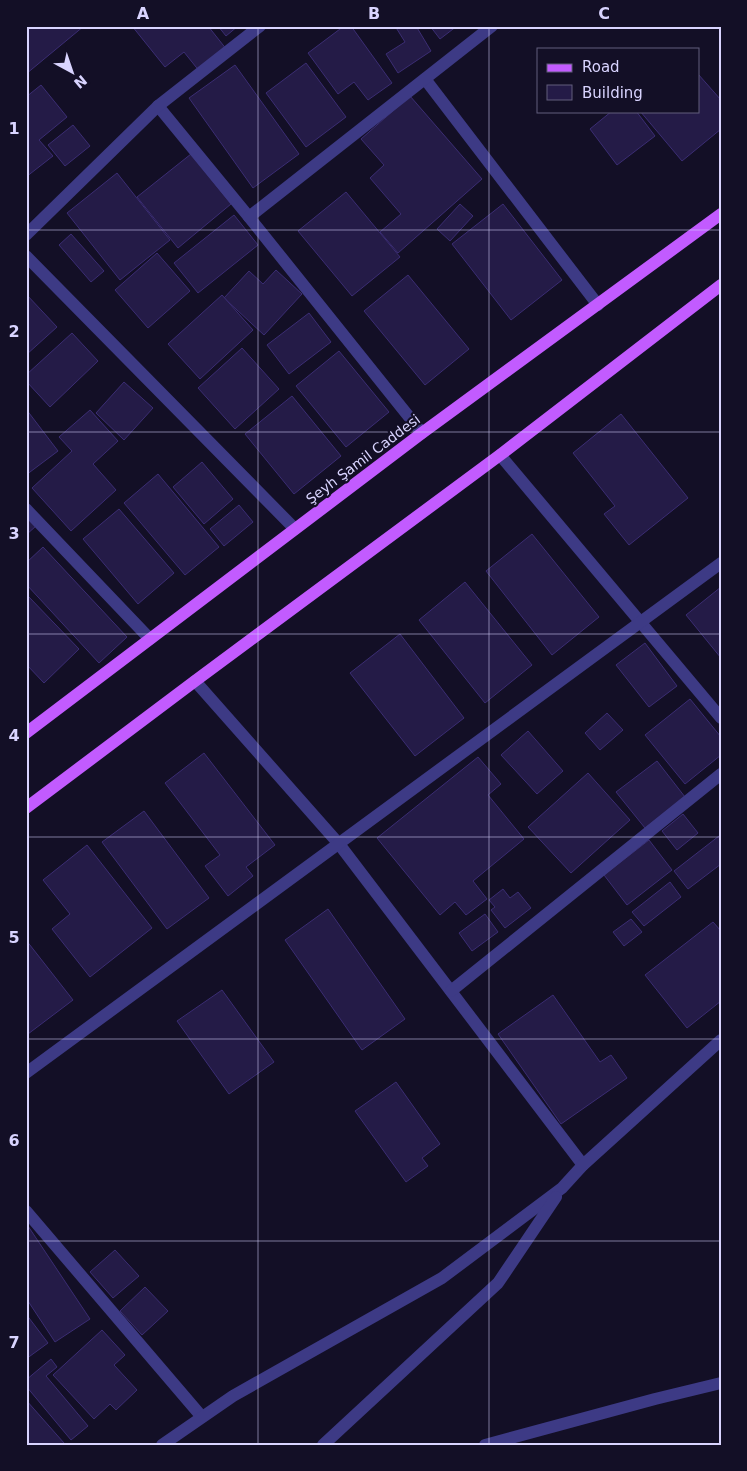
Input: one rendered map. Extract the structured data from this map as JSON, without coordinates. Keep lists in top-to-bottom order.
{
  "streets": {
    "main road": ["Şeyh Şamil Caddesi"]
  },
  "legend": ["Road", "Building"],
  "north": "bottom right",
  "grid": {
    "columns": ["A", "B", "C"],
    "rows": [
      "1",
      "2",
      "3",
      "4",
      "5",
      "6",
      "7"
    ]
  }
}
